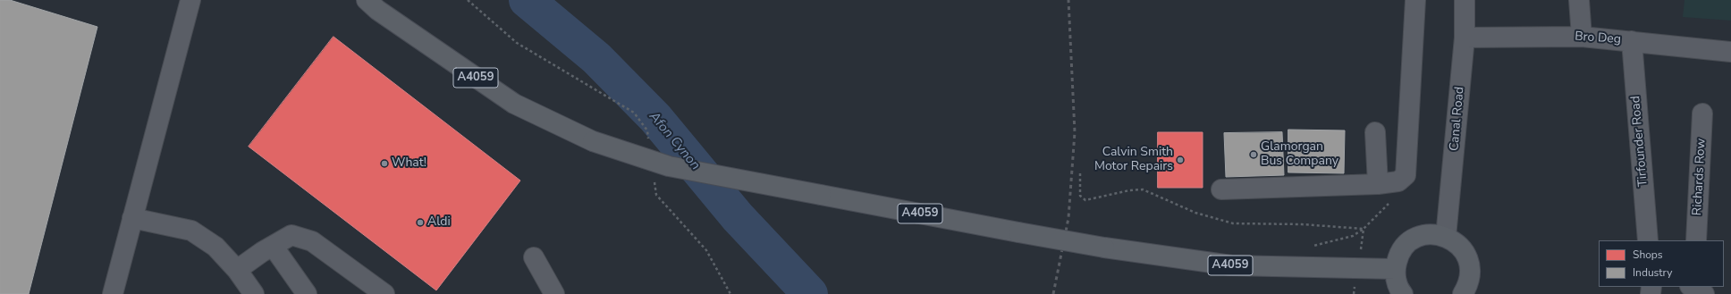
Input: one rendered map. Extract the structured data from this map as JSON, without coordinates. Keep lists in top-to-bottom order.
{
  "streets": {
    "main road": ["A4059"],
    "street": [
      "Bro Deg",
      "Canal Road",
      "Tirfounder Road",
      "Richards Row"
    ]
  },
  "crossings": [
    ["Bro Deg", "Canal Road"],
    ["Bro Deg", "Tirfounder Road"]
  ],
  "water": ["Afon Cynon"],
  "places": [
    "Glamorgan Bus Company",
    "Calvin Smith Motor Repairs",
    "What!",
    "Aldi"
  ],
  "legend": ["Shops", "Industry"]
}
